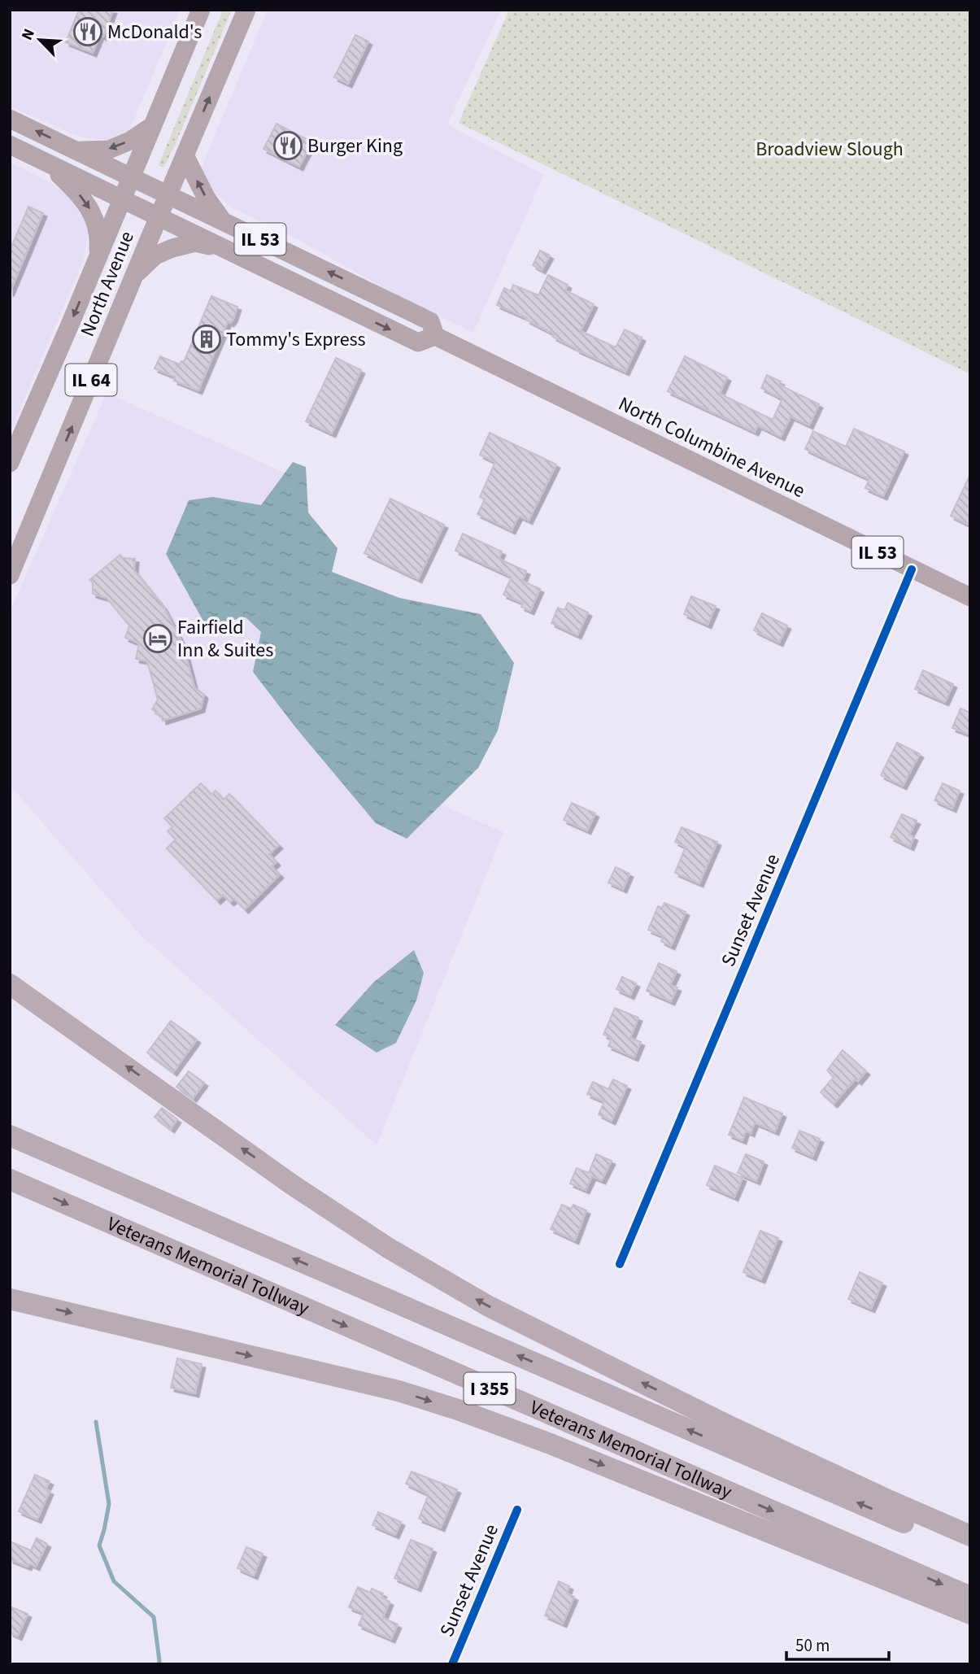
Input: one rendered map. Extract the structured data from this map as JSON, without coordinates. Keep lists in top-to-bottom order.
{
  "streets": {
    "highway": ["Veterans Memorial Tollway", "I 355"],
    "main road": [
      "IL 53",
      "North Avenue",
      "IL 64",
      "North Columbine Avenue"
    ],
    "street": ["Sunset Avenue"]
  },
  "crossings": [
    ["IL 53", "North Avenue"],
    ["IL 53", "North Columbine Avenue"],
    ["North Avenue", "North Columbine Avenue"],
    ["North Columbine Avenue", "Sunset Avenue"]
  ],
  "parks": ["Broadview Slough"],
  "places": {
    "restaurant": ["McDonald's", "Burger King"],
    "building": ["Tommy's Express"],
    "hotel": ["Fairfield Inn & Suites"]
  },
  "scale_bar": "50 m",
  "north": "top left"
}
